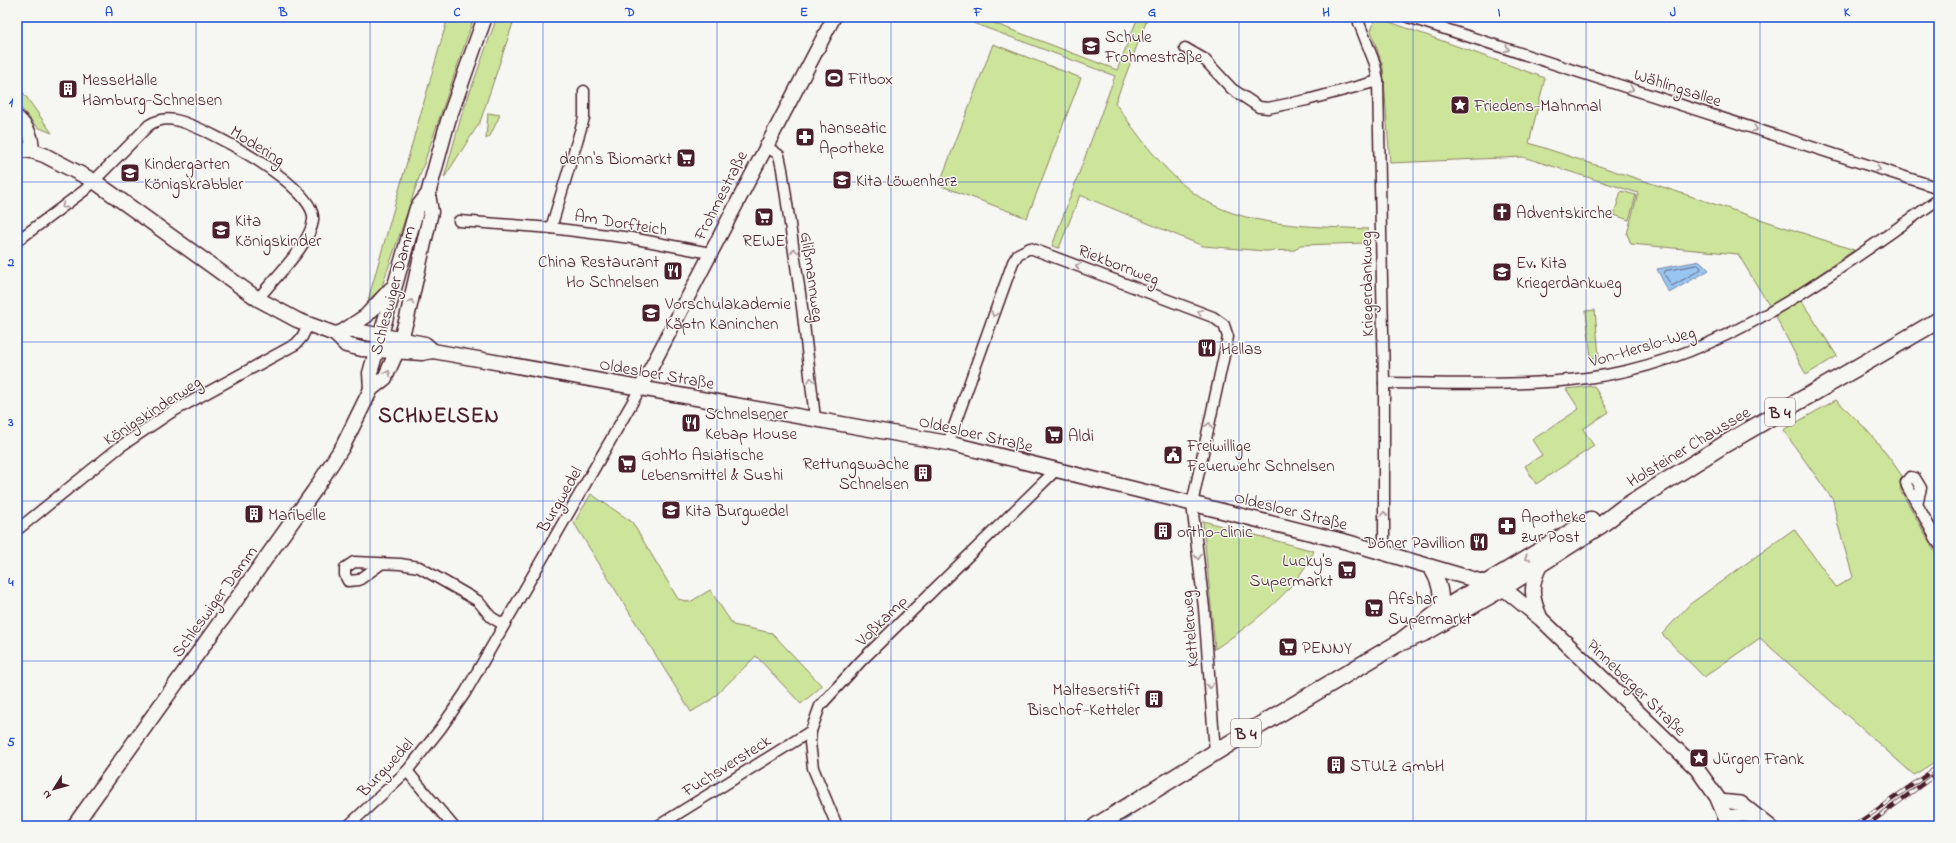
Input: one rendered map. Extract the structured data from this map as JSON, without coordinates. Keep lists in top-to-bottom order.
{
  "streets": {
    "main road": [
      "Schleswiger Damm",
      "Oldesloer Straße",
      "B 4",
      "Holsteiner Chaussee",
      "Pinneberger Straße"
    ],
    "street": [
      "Wählingsallee",
      "Modering",
      "Frohmestraße",
      "Am Dorfteich",
      "Riekbornweg",
      "Glißmannweg",
      "Kriegerdankweg",
      "Von-Herslo-Weg",
      "Königskinderweg",
      "Burgwedel",
      "Voßkamp",
      "Kettelerweg",
      "Fuchsversteck"
    ]
  },
  "crossings": [
    ["Modering", "Oldesloer Straße"],
    ["Frohmestraße", "Am Dorfteich"],
    ["Frohmestraße", "Glißmannweg"],
    ["Frohmestraße", "Oldesloer Straße"],
    ["Frohmestraße", "Burgwedel"],
    ["Riekbornweg", "Oldesloer Straße"],
    ["Riekbornweg", "Kettelerweg"],
    ["Glißmannweg", "Oldesloer Straße"],
    ["Kriegerdankweg", "Von-Herslo-Weg"],
    ["Kriegerdankweg", "Oldesloer Straße"],
    ["Schleswiger Damm", "Oldesloer Straße"],
    ["Oldesloer Straße", "Königskinderweg"],
    ["Oldesloer Straße", "Holsteiner Chaussee"],
    ["Oldesloer Straße", "Burgwedel"],
    ["Oldesloer Straße", "Voßkamp"],
    ["Oldesloer Straße", "Kettelerweg"],
    ["Oldesloer Straße", "Pinneberger Straße"],
    ["Holsteiner Chaussee", "Kettelerweg"],
    ["Holsteiner Chaussee", "Pinneberger Straße"],
    ["Voßkamp", "Fuchsversteck"]
  ],
  "one_way": ["Wählingsallee", "Glißmannweg", "Kettelerweg"],
  "districts": ["SCHNELSEN"],
  "places": {
    "school or university": [
      "Schule Frohmestraße",
      "Kindergarten Königskrabbler",
      "Kita Löwenherz",
      "Kita Königskinder",
      "Ev. Kita Kriegerdankweg",
      "Vorschulakademie Käptn Kaninchen",
      "Kita Burgwedel"
    ],
    "sports": ["Fitbox"],
    "building": [
      "MesseHalle Hamburg-Schnelsen",
      "Rettungswache Schnelsen",
      "Maribelle",
      "ortho-clinic",
      "Malteserstift Bischof-Ketteler",
      "STULZ GmbH"
    ],
    "place": ["Friedens-Mahnmal", "Jürgen Frank"],
    "pharmacy": ["hanseatic Apotheke", "Apotheke zur Post"],
    "supermarket": [
      "denn's Biomarkt",
      "REWE",
      "Aldi",
      "GohMo Asiatische Lebensmittel & Sushi",
      "Lucky's Supermarkt",
      "Afshar Supermarkt",
      "PENNY"
    ],
    "church": ["Adventskirche"],
    "restaurant": [
      "China Restaurant Ho Schnelsen",
      "Hellas",
      "Schnelsener Kebap House",
      "Döner Pavillion"
    ],
    "public building": ["Freiwillige Feuerwehr Schnelsen"]
  },
  "north": "bottom left",
  "grid": {
    "columns": [
      "A",
      "B",
      "C",
      "D",
      "E",
      "F",
      "G",
      "H",
      "I",
      "J",
      "K"
    ],
    "rows": [
      "1",
      "2",
      "3",
      "4",
      "5"
    ]
  }
}
